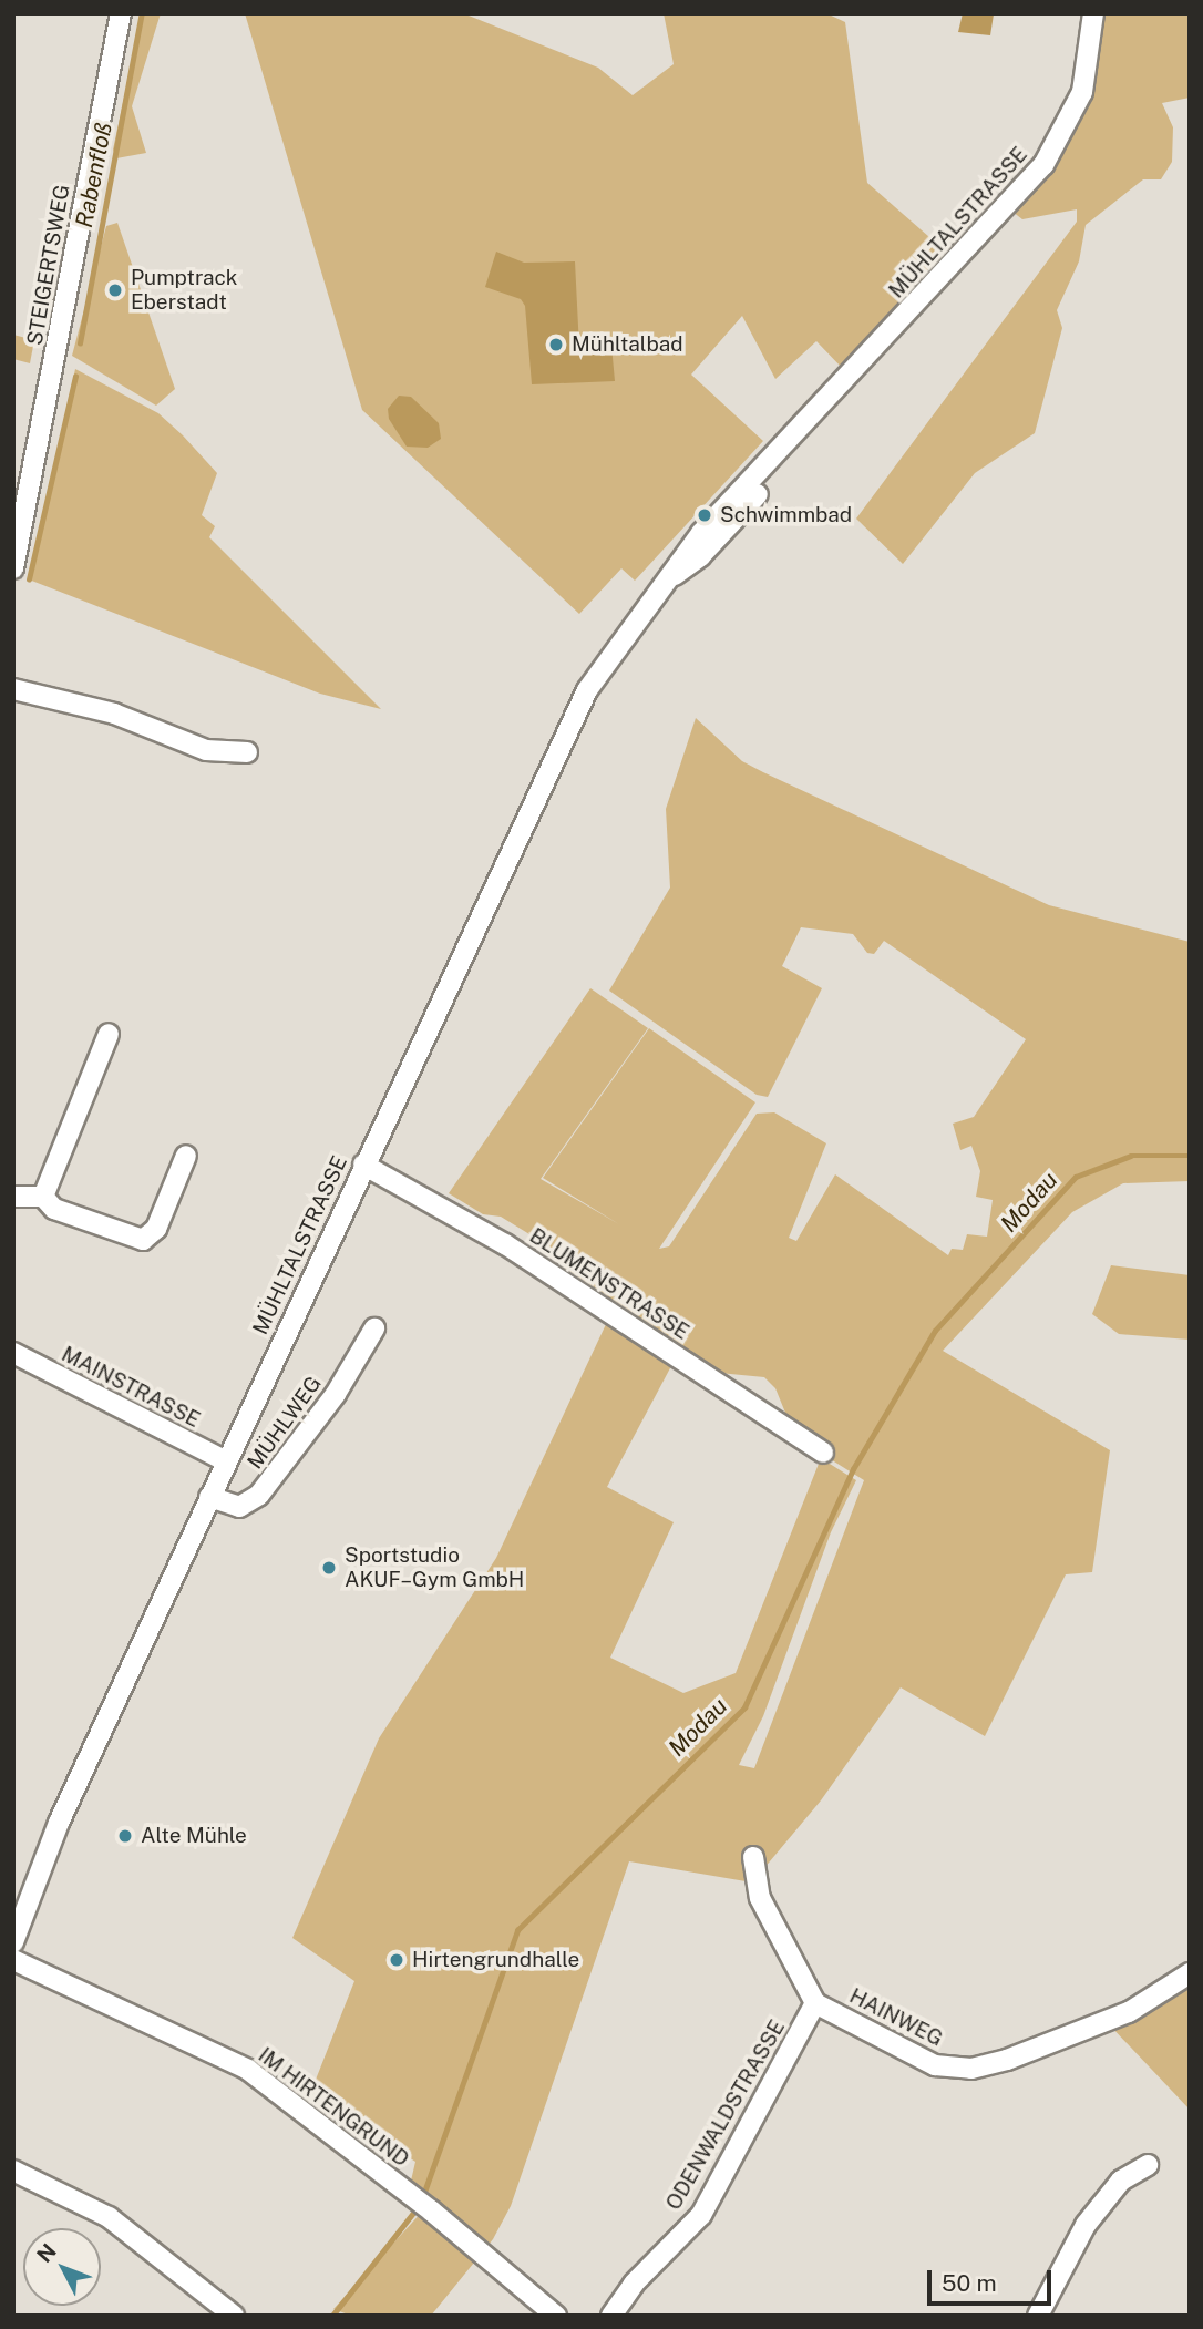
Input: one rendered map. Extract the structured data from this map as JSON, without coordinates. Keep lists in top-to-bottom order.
{
  "streets": {
    "street": [
      "MÜHLTALSTRASSE",
      "STEIGERTSWEG",
      "BLUMENSTRASSE",
      "MAINSTRASSE",
      "MÜHLWEG",
      "HAINWEG",
      "IM HIRTENGRUND",
      "ODENWALDSTRASSE"
    ]
  },
  "crossings": [
    ["MÜHLTALSTRASSE", "BLUMENSTRASSE"],
    ["MÜHLTALSTRASSE", "MAINSTRASSE"],
    ["MÜHLTALSTRASSE", "MÜHLWEG"],
    ["HAINWEG", "ODENWALDSTRASSE"]
  ],
  "water": ["Rabenfloß", "Modau"],
  "places": [
    "Pumptrack Eberstadt",
    "Mühltalbad",
    "Schwimmbad",
    "Sportstudio AKUF–Gym GmbH",
    "Alte Mühle",
    "Hirtengrundhalle"
  ],
  "scale_bar": "50 m",
  "north": "top left"
}
